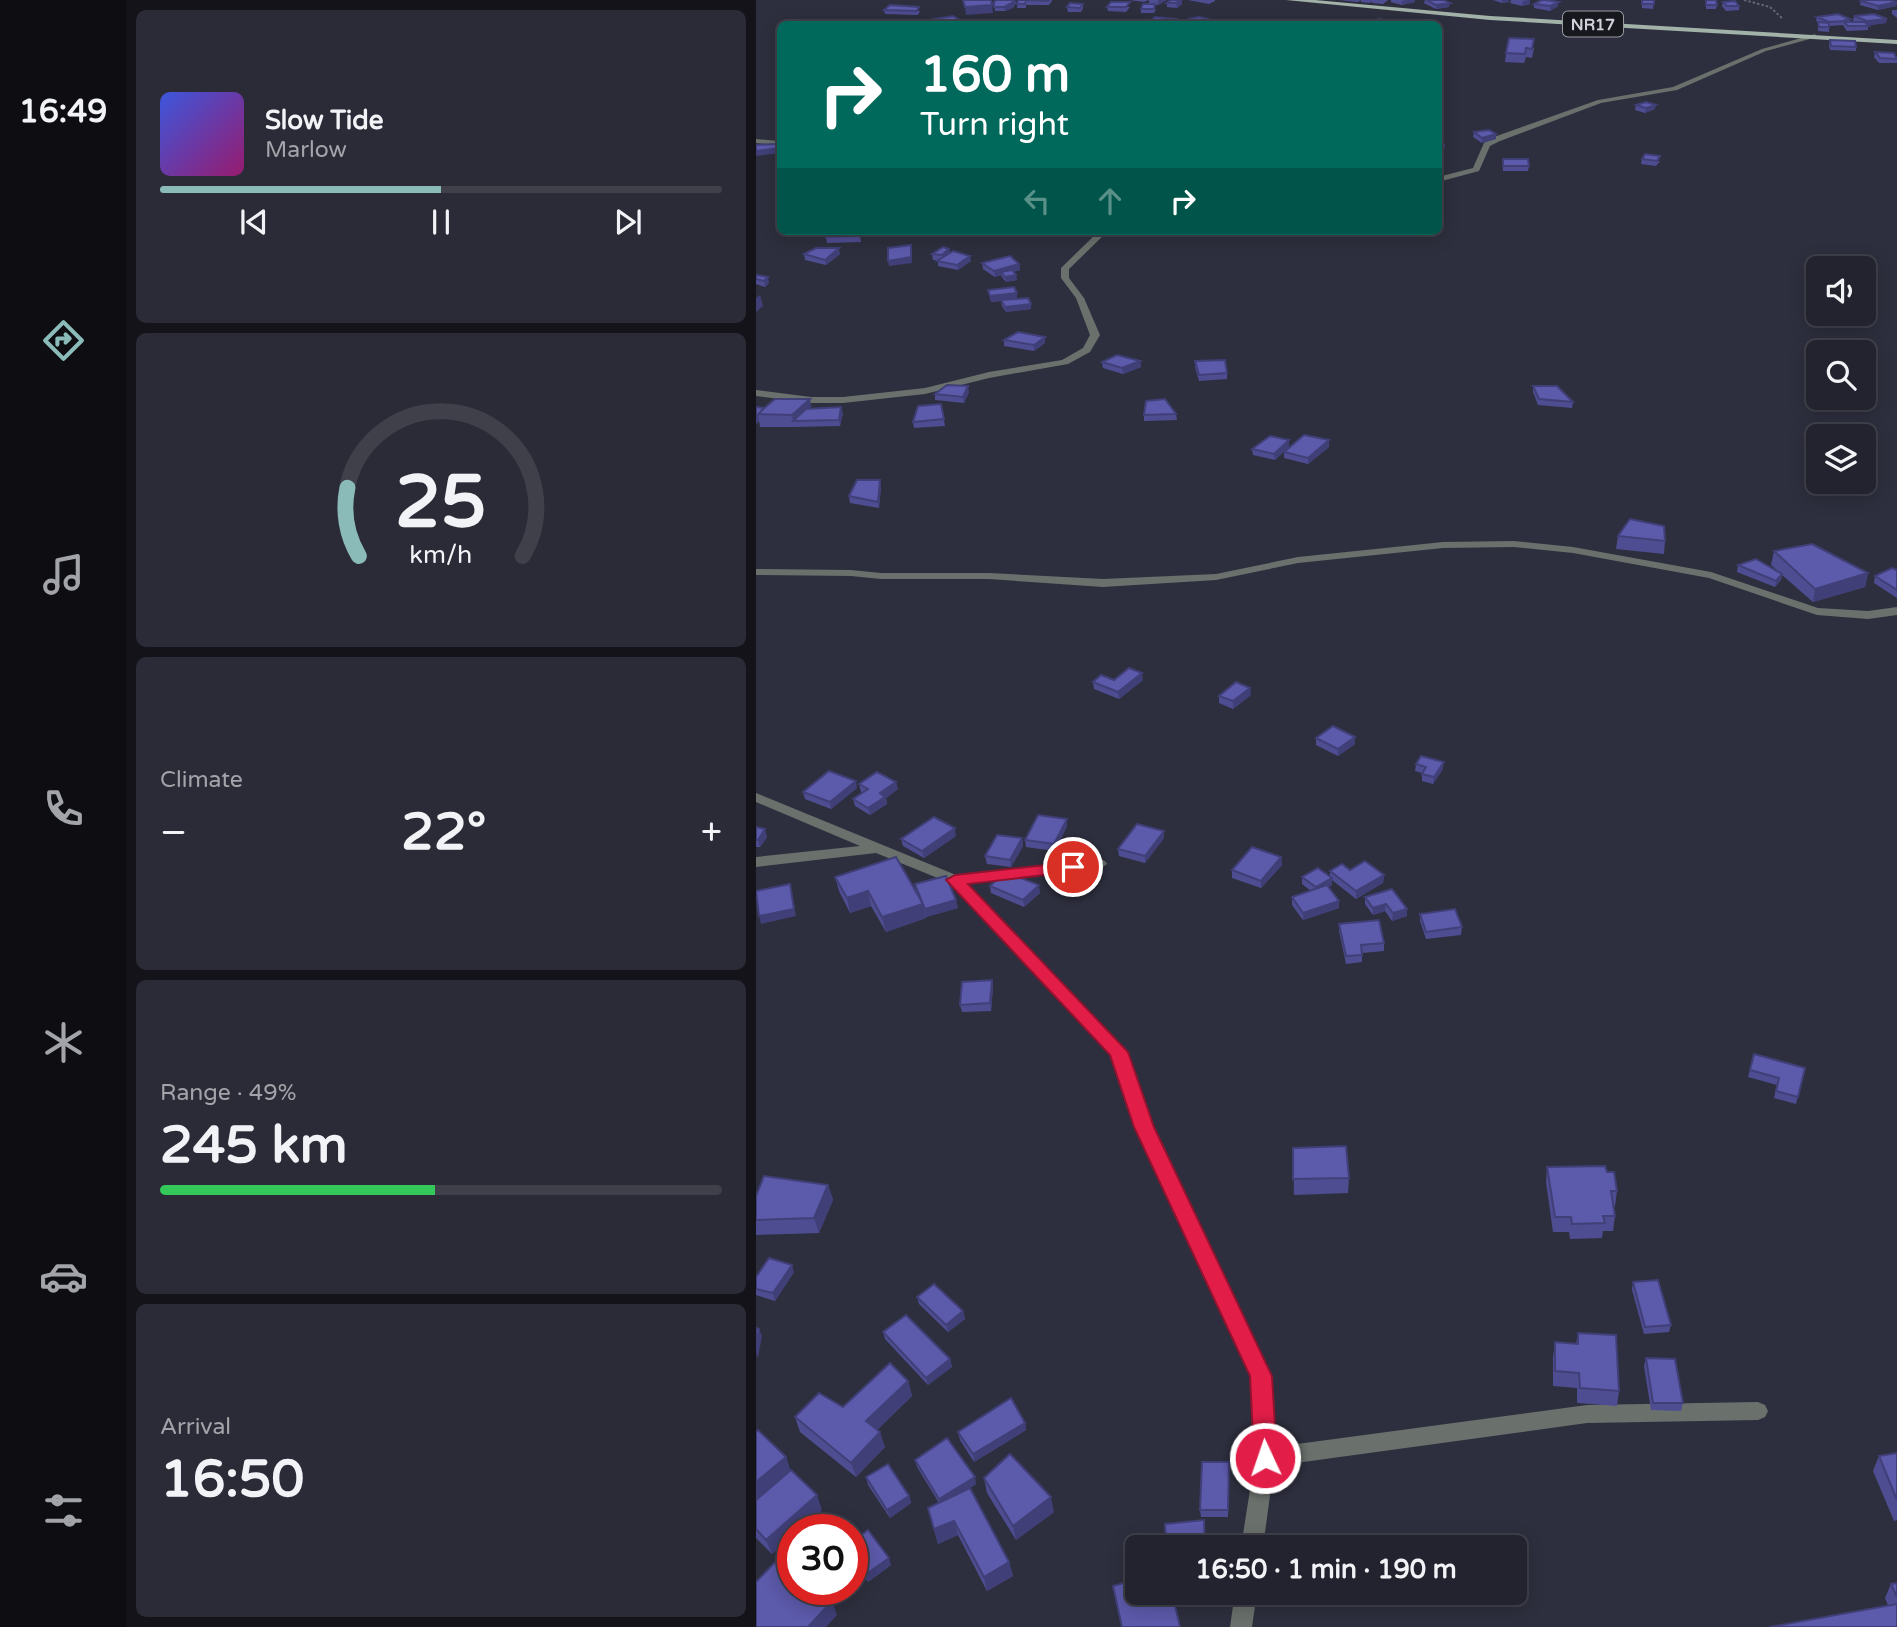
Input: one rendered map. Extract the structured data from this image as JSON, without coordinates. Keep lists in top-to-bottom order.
{
  "streets": {
    "main road": ["NR17"]
  },
  "page": {
    "tabs": "16:49",
    "turn": ["160 m", "Turn right"],
    "song": ["Slow Tide", "Marlow"],
    "tile": [
      "Climate",
      ["Range · 49%", "245 km"],
      ["Arrival", "16:50"]
    ],
    "heat": ["−", "22°", "+"],
    "limit": "30",
    "trip": "16:50 · 1 min · 190 m",
    "gauge": ["25", "km/h"]
  }
}
